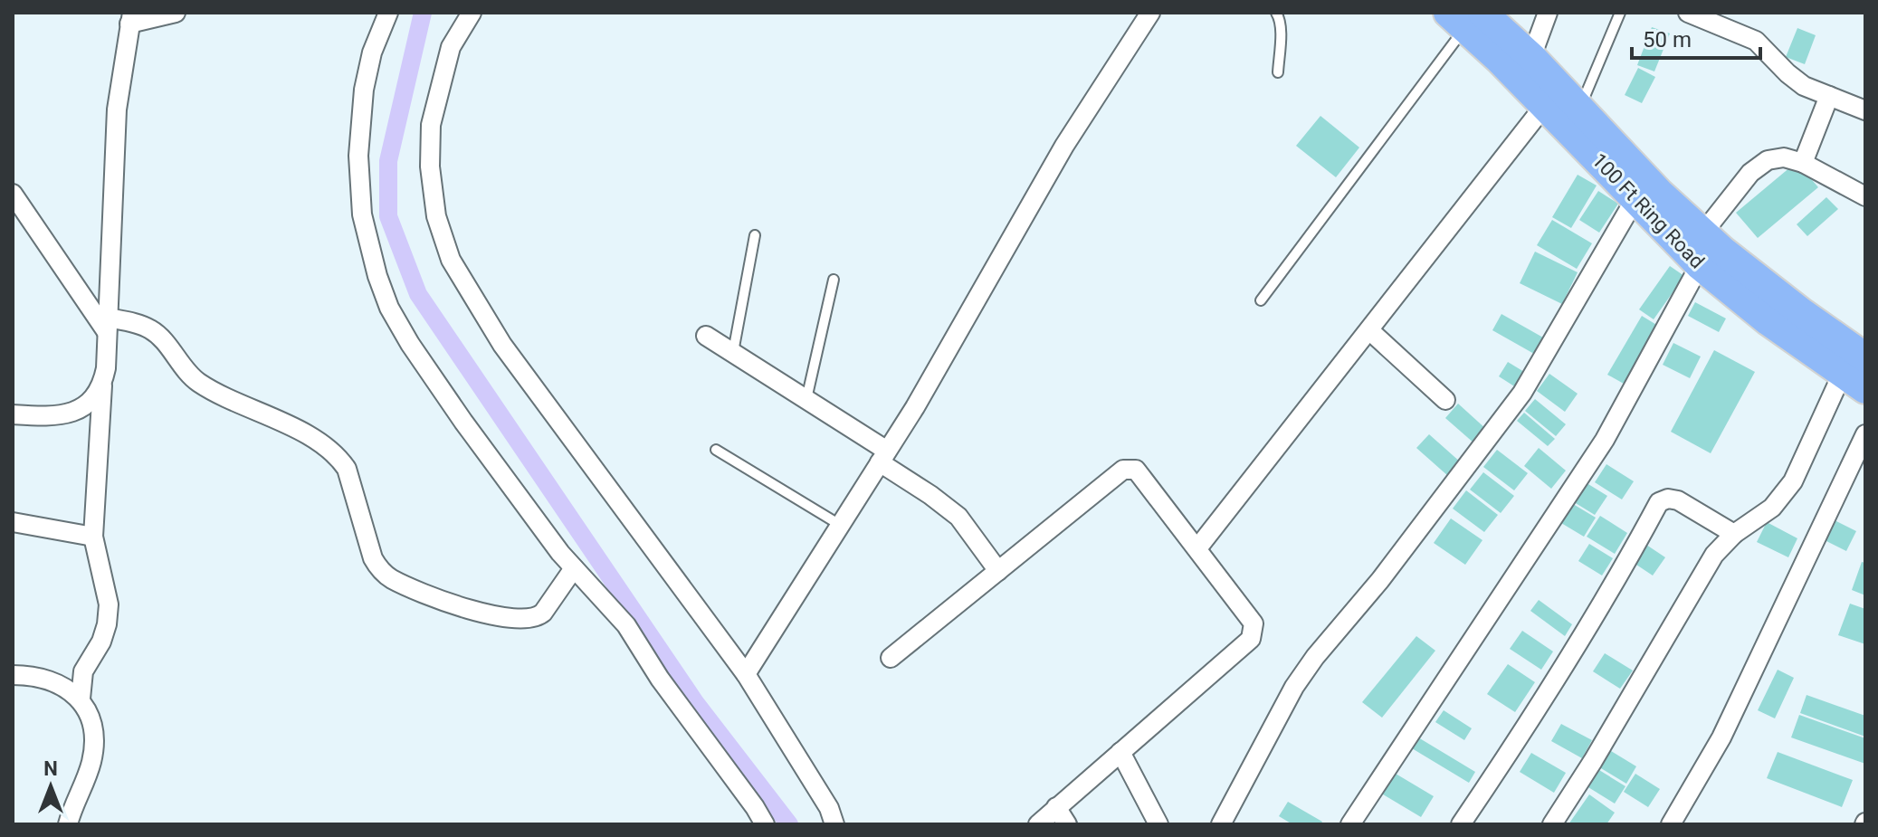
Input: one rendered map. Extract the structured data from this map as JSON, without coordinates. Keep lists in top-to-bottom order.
{
  "streets": {
    "main road": ["100 Ft Ring Road"]
  },
  "scale_bar": "50 m",
  "north": "top"
}
